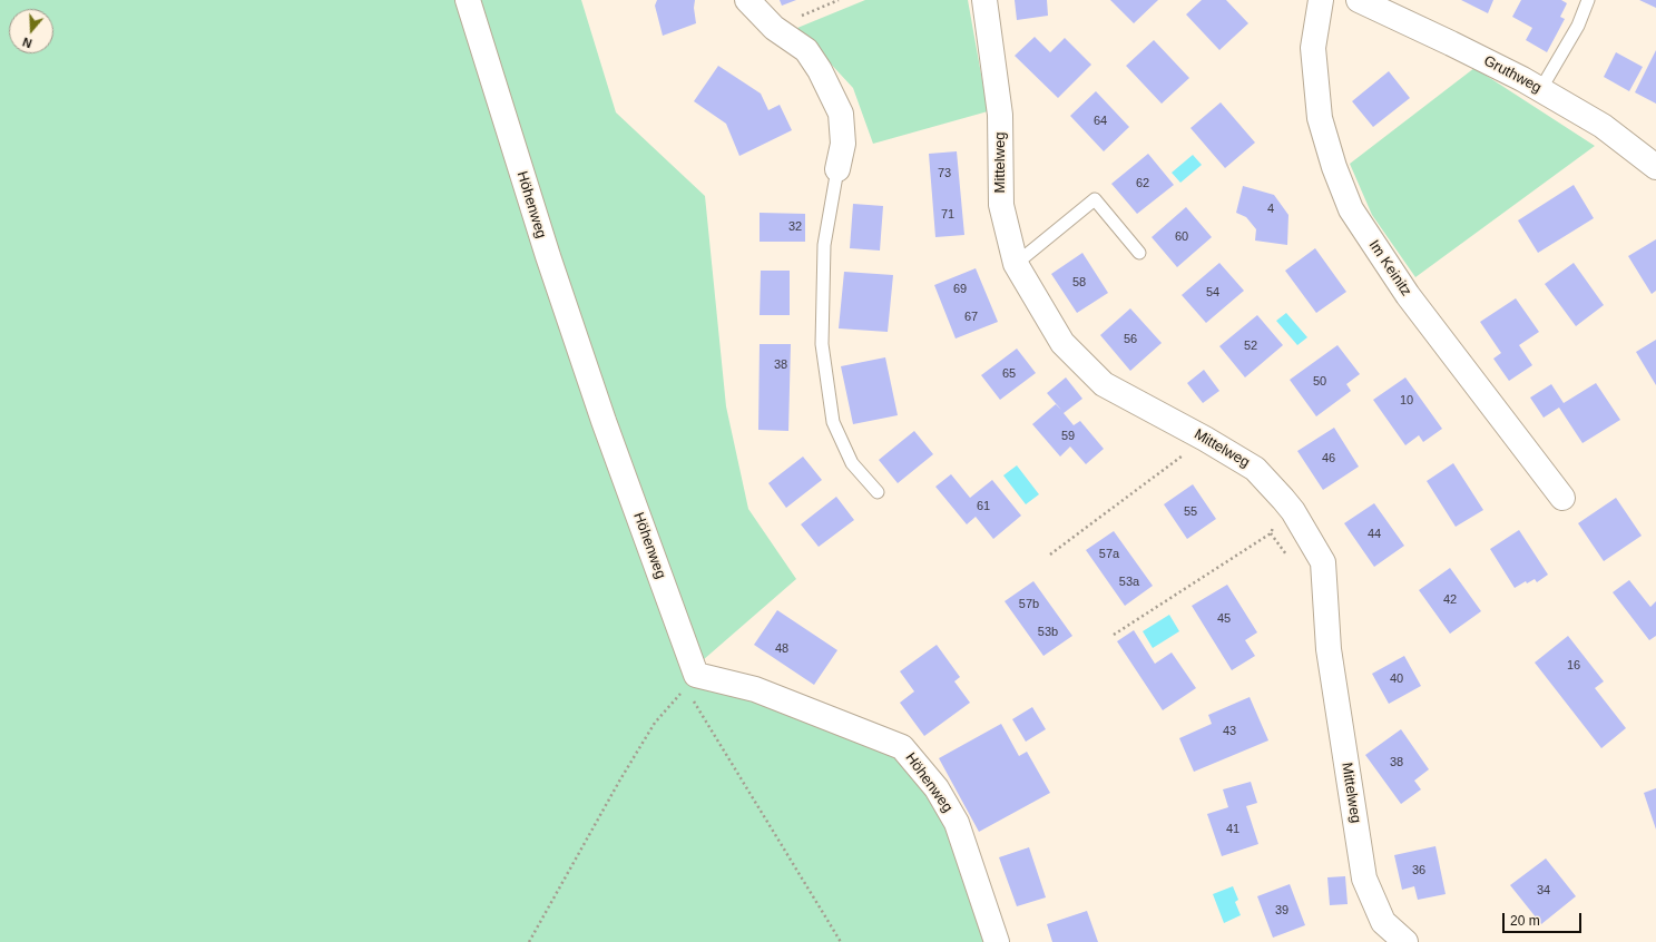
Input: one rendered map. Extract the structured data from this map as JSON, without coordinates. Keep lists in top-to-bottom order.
{
  "streets": {
    "street": [
      "Gruthweg",
      "Mittelweg",
      "Höhenweg",
      "Im Keinitz"
    ]
  },
  "house_numbers": [
    "64",
    "73",
    "62",
    "4",
    "71",
    "32",
    "60",
    "58",
    "69",
    "54",
    "67",
    "56",
    "52",
    "38",
    "65",
    "50",
    "10",
    "59",
    "46",
    "61",
    "55",
    "44",
    "57a",
    "53a",
    "42",
    "57b",
    "45",
    "53b",
    "48",
    "16",
    "40",
    "43",
    "38",
    "41",
    "36",
    "34",
    "39"
  ],
  "scale_bar": "20 m",
  "north": "bottom"
}
